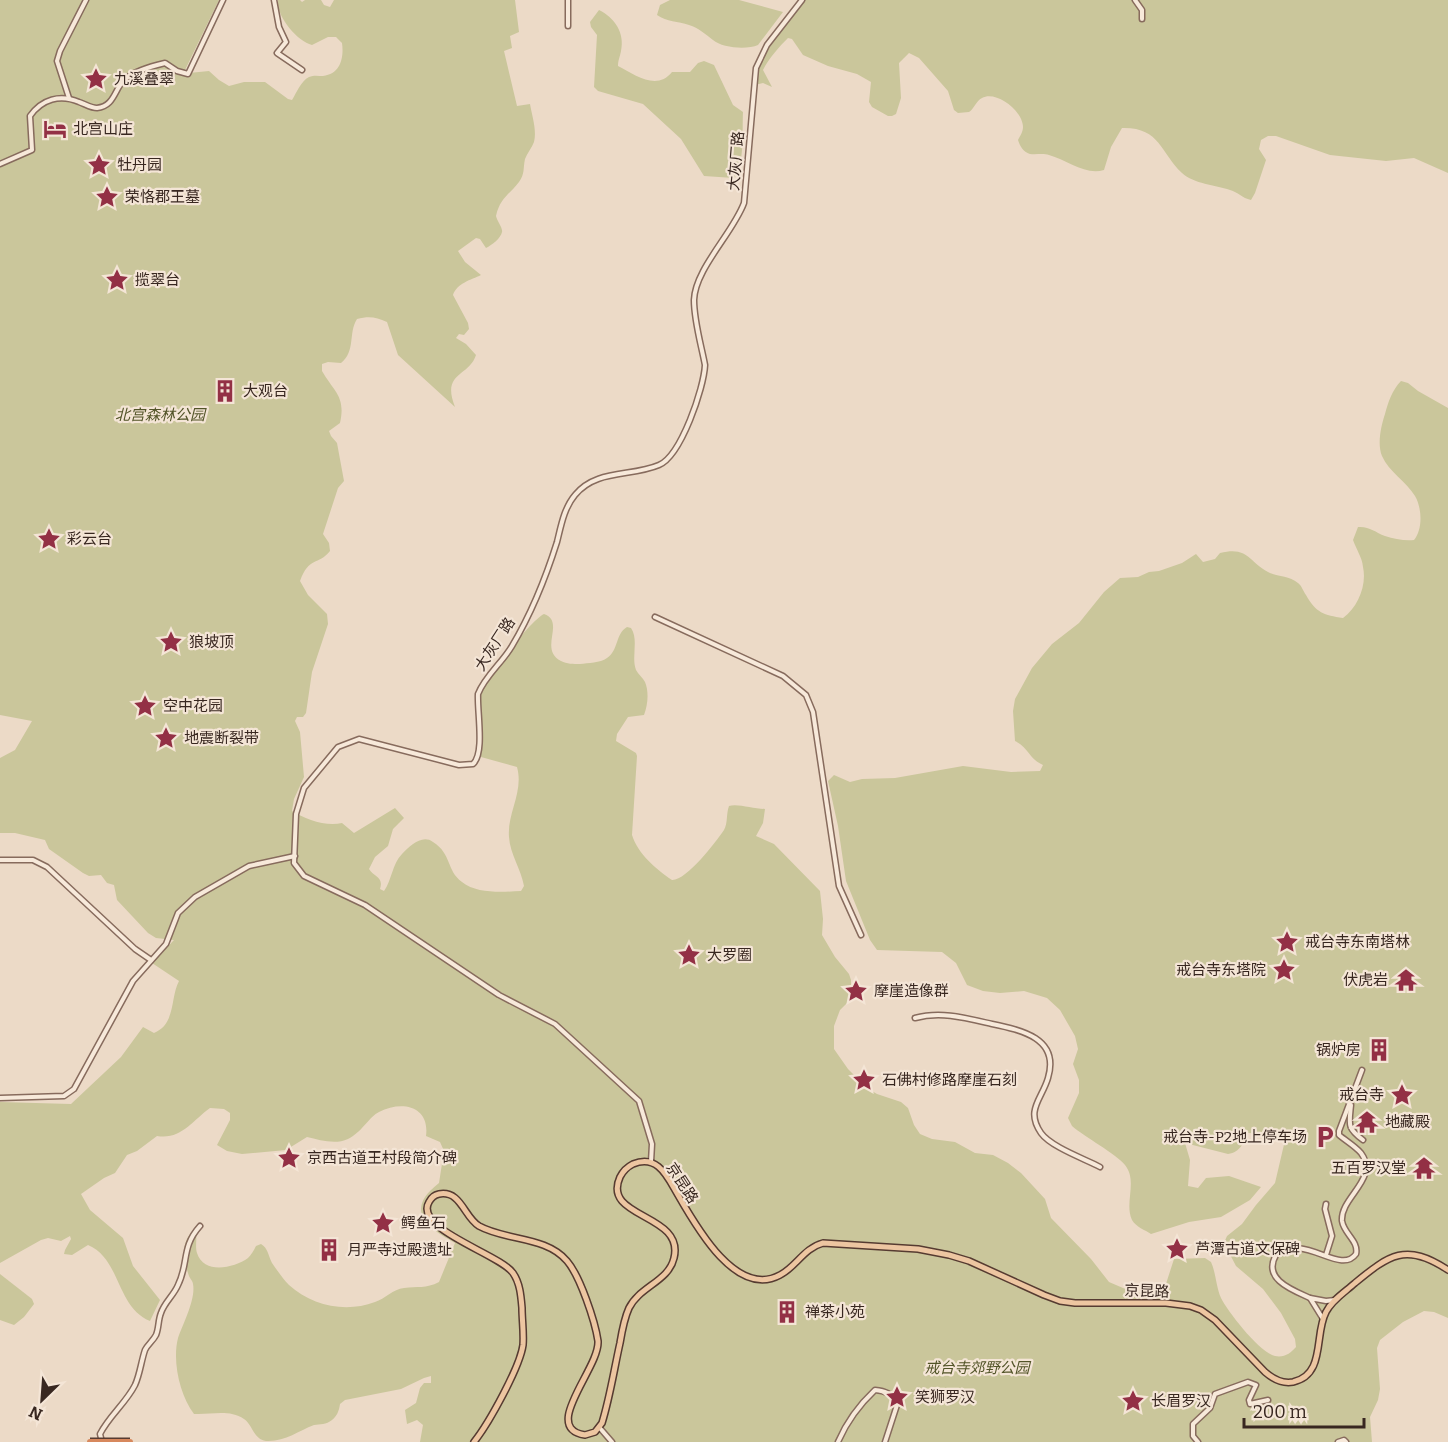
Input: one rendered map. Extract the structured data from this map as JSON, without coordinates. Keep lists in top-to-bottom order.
{
  "streets": {
    "main road": ["京昆路"],
    "street": ["大灰厂路"]
  },
  "parks": ["北宫森林公园", "戒台寺郊野公园"],
  "places": {
    "place": [
      "九溪叠翠",
      "牡丹园",
      "荣恪郡王墓",
      "揽翠台",
      "彩云台",
      "狼坡顶",
      "空中花园",
      "地震断裂带",
      "戒台寺东南塔林",
      "大罗圈",
      "戒台寺东塔院",
      "摩崖造像群",
      "石佛村修路摩崖石刻",
      "戒台寺",
      "京西古道王村段简介碑",
      "鳄鱼石",
      "芦潭古道文保碑",
      "笑狮罗汉",
      "长眉罗汉"
    ],
    "hotel": ["北宫山庄"],
    "building": [
      "大观台",
      "锅炉房",
      "月严寺过殿遗址",
      "禅茶小苑"
    ],
    "temple": ["伏虎岩", "地藏殿", "五百罗汉堂"],
    "parking": ["戒台寺-P2地上停车场"]
  },
  "scale_bar": "200 m",
  "north": "bottom left"
}
